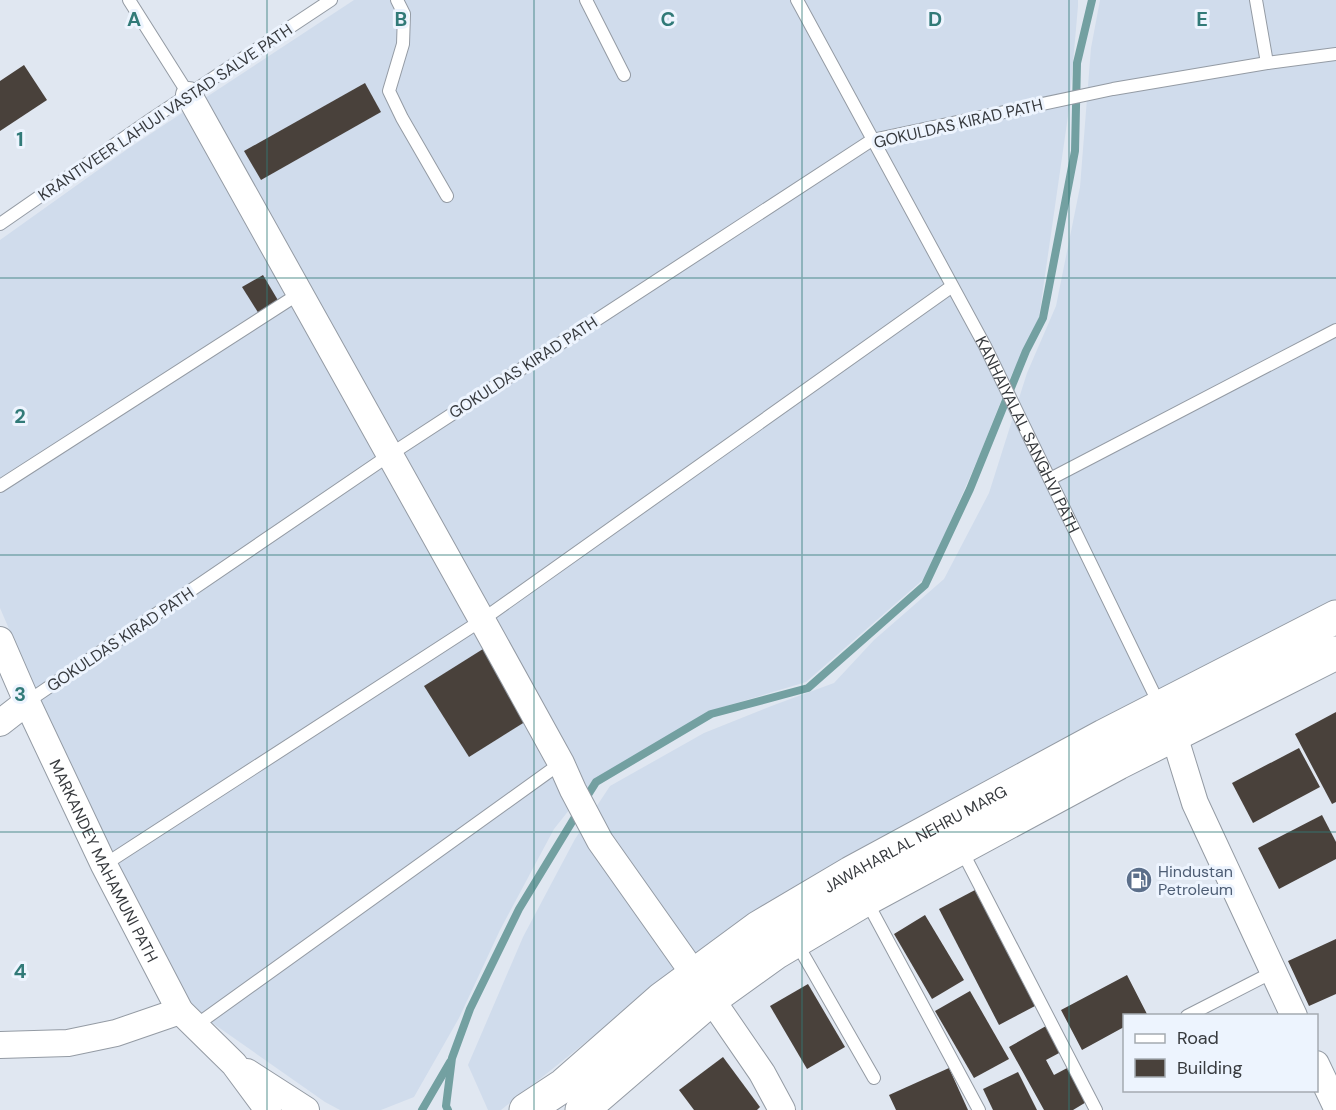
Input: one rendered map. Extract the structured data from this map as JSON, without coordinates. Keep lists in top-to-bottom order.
{
  "streets": {
    "main road": ["JAWAHARLAL NEHRU MARG"],
    "street": ["MARKANDEY MAHAMUNI PATH"],
    "lane": ["KRANTIVEER LAHUJI VASTAD SALVE PATH", "GOKULDAS KIRAD PATH", "KANHAIYALAL SANGHVI PATH"]
  },
  "crossings": [
    ["GOKULDAS KIRAD PATH", "KANHAIYALAL SANGHVI PATH"],
    ["GOKULDAS KIRAD PATH", "MARKANDEY MAHAMUNI PATH"],
    ["KANHAIYALAL SANGHVI PATH", "JAWAHARLAL NEHRU MARG"]
  ],
  "places": {
    "fuel station": ["Hindustan Petroleum"]
  },
  "legend": ["Road", "Building"],
  "grid": {
    "columns": [
      "A",
      "B",
      "C",
      "D",
      "E"
    ],
    "rows": [
      "1",
      "2",
      "3",
      "4"
    ]
  }
}
